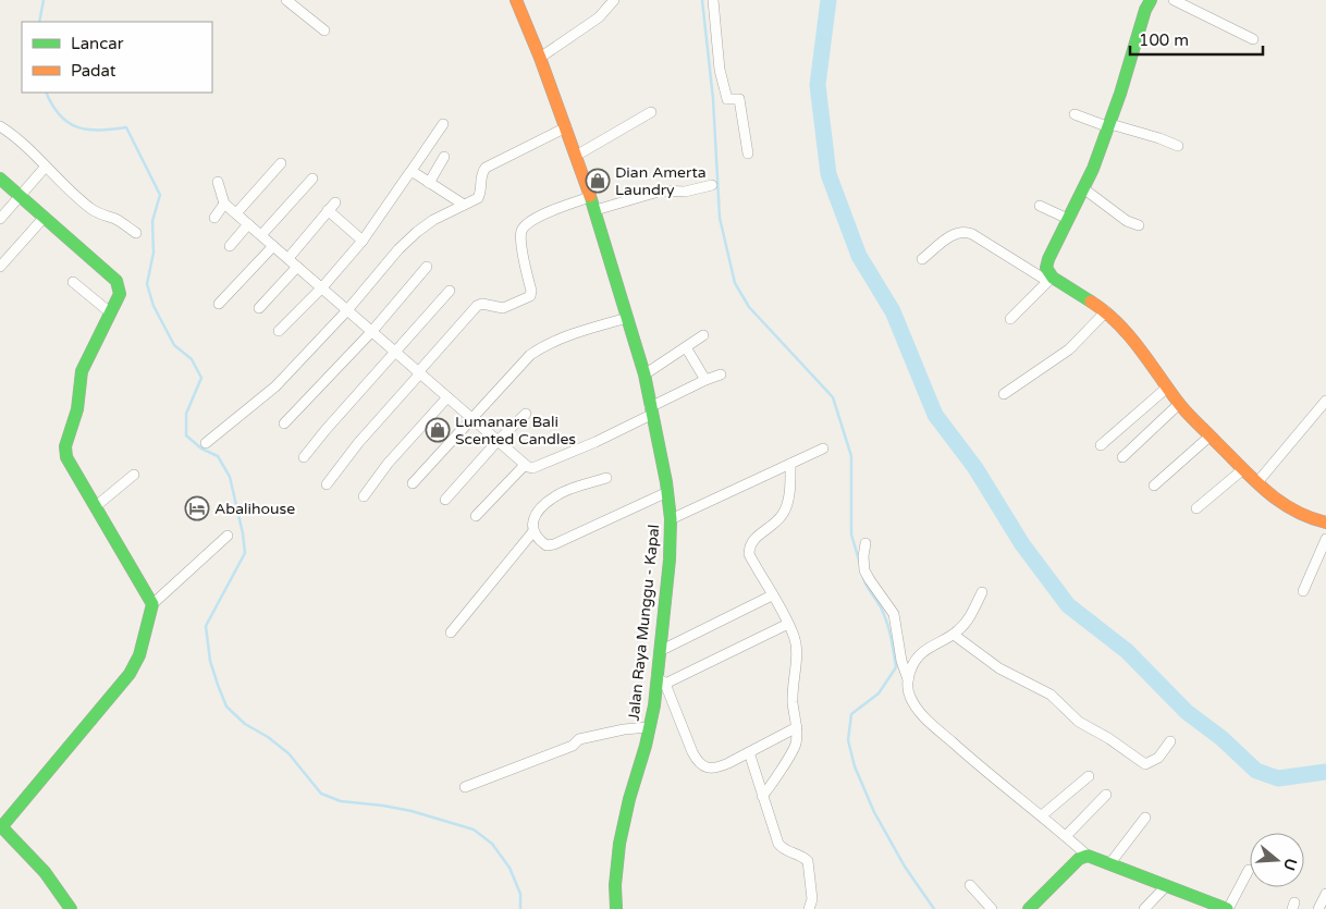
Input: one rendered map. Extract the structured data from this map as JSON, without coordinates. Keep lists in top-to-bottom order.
{
  "streets": {
    "street": ["Jalan Raya Munggu - Kapal"]
  },
  "places": {
    "shop": ["Dian Amerta Laundry", "Lumanare Bali Scented Candles"],
    "hotel": ["Abalihouse"]
  },
  "legend": ["Lancar", "Padat"],
  "scale_bar": "100 m",
  "north": "right"
}
